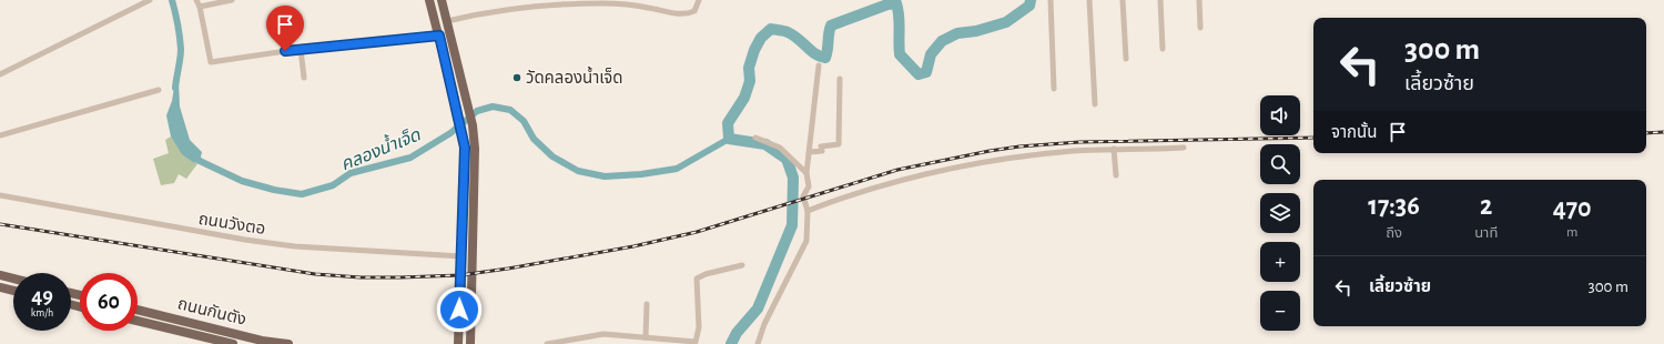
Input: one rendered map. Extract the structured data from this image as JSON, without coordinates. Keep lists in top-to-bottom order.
{
  "streets": {
    "main road": ["ถนนกันตัง"],
    "street": ["ถนนวังตอ"]
  },
  "water": ["คลองน้ำเจ็ด"],
  "places": ["วัดคลองน้ำเจ็ด"],
  "page": {
    "turn": ["300 m", "เลี้ยวซ้าย"],
    "map_buttons": ["+", "−"],
    "then": "จากนั้น",
    "eta": [
      "17:36",
      "ถึง",
      "2",
      "นาที",
      "470",
      "m"
    ],
    "list": [
      {
        "name": "เลี้ยวซ้าย",
        "value": "300 m"
      }
    ],
    "speed": "49 km/h",
    "limit": "60"
  }
}
